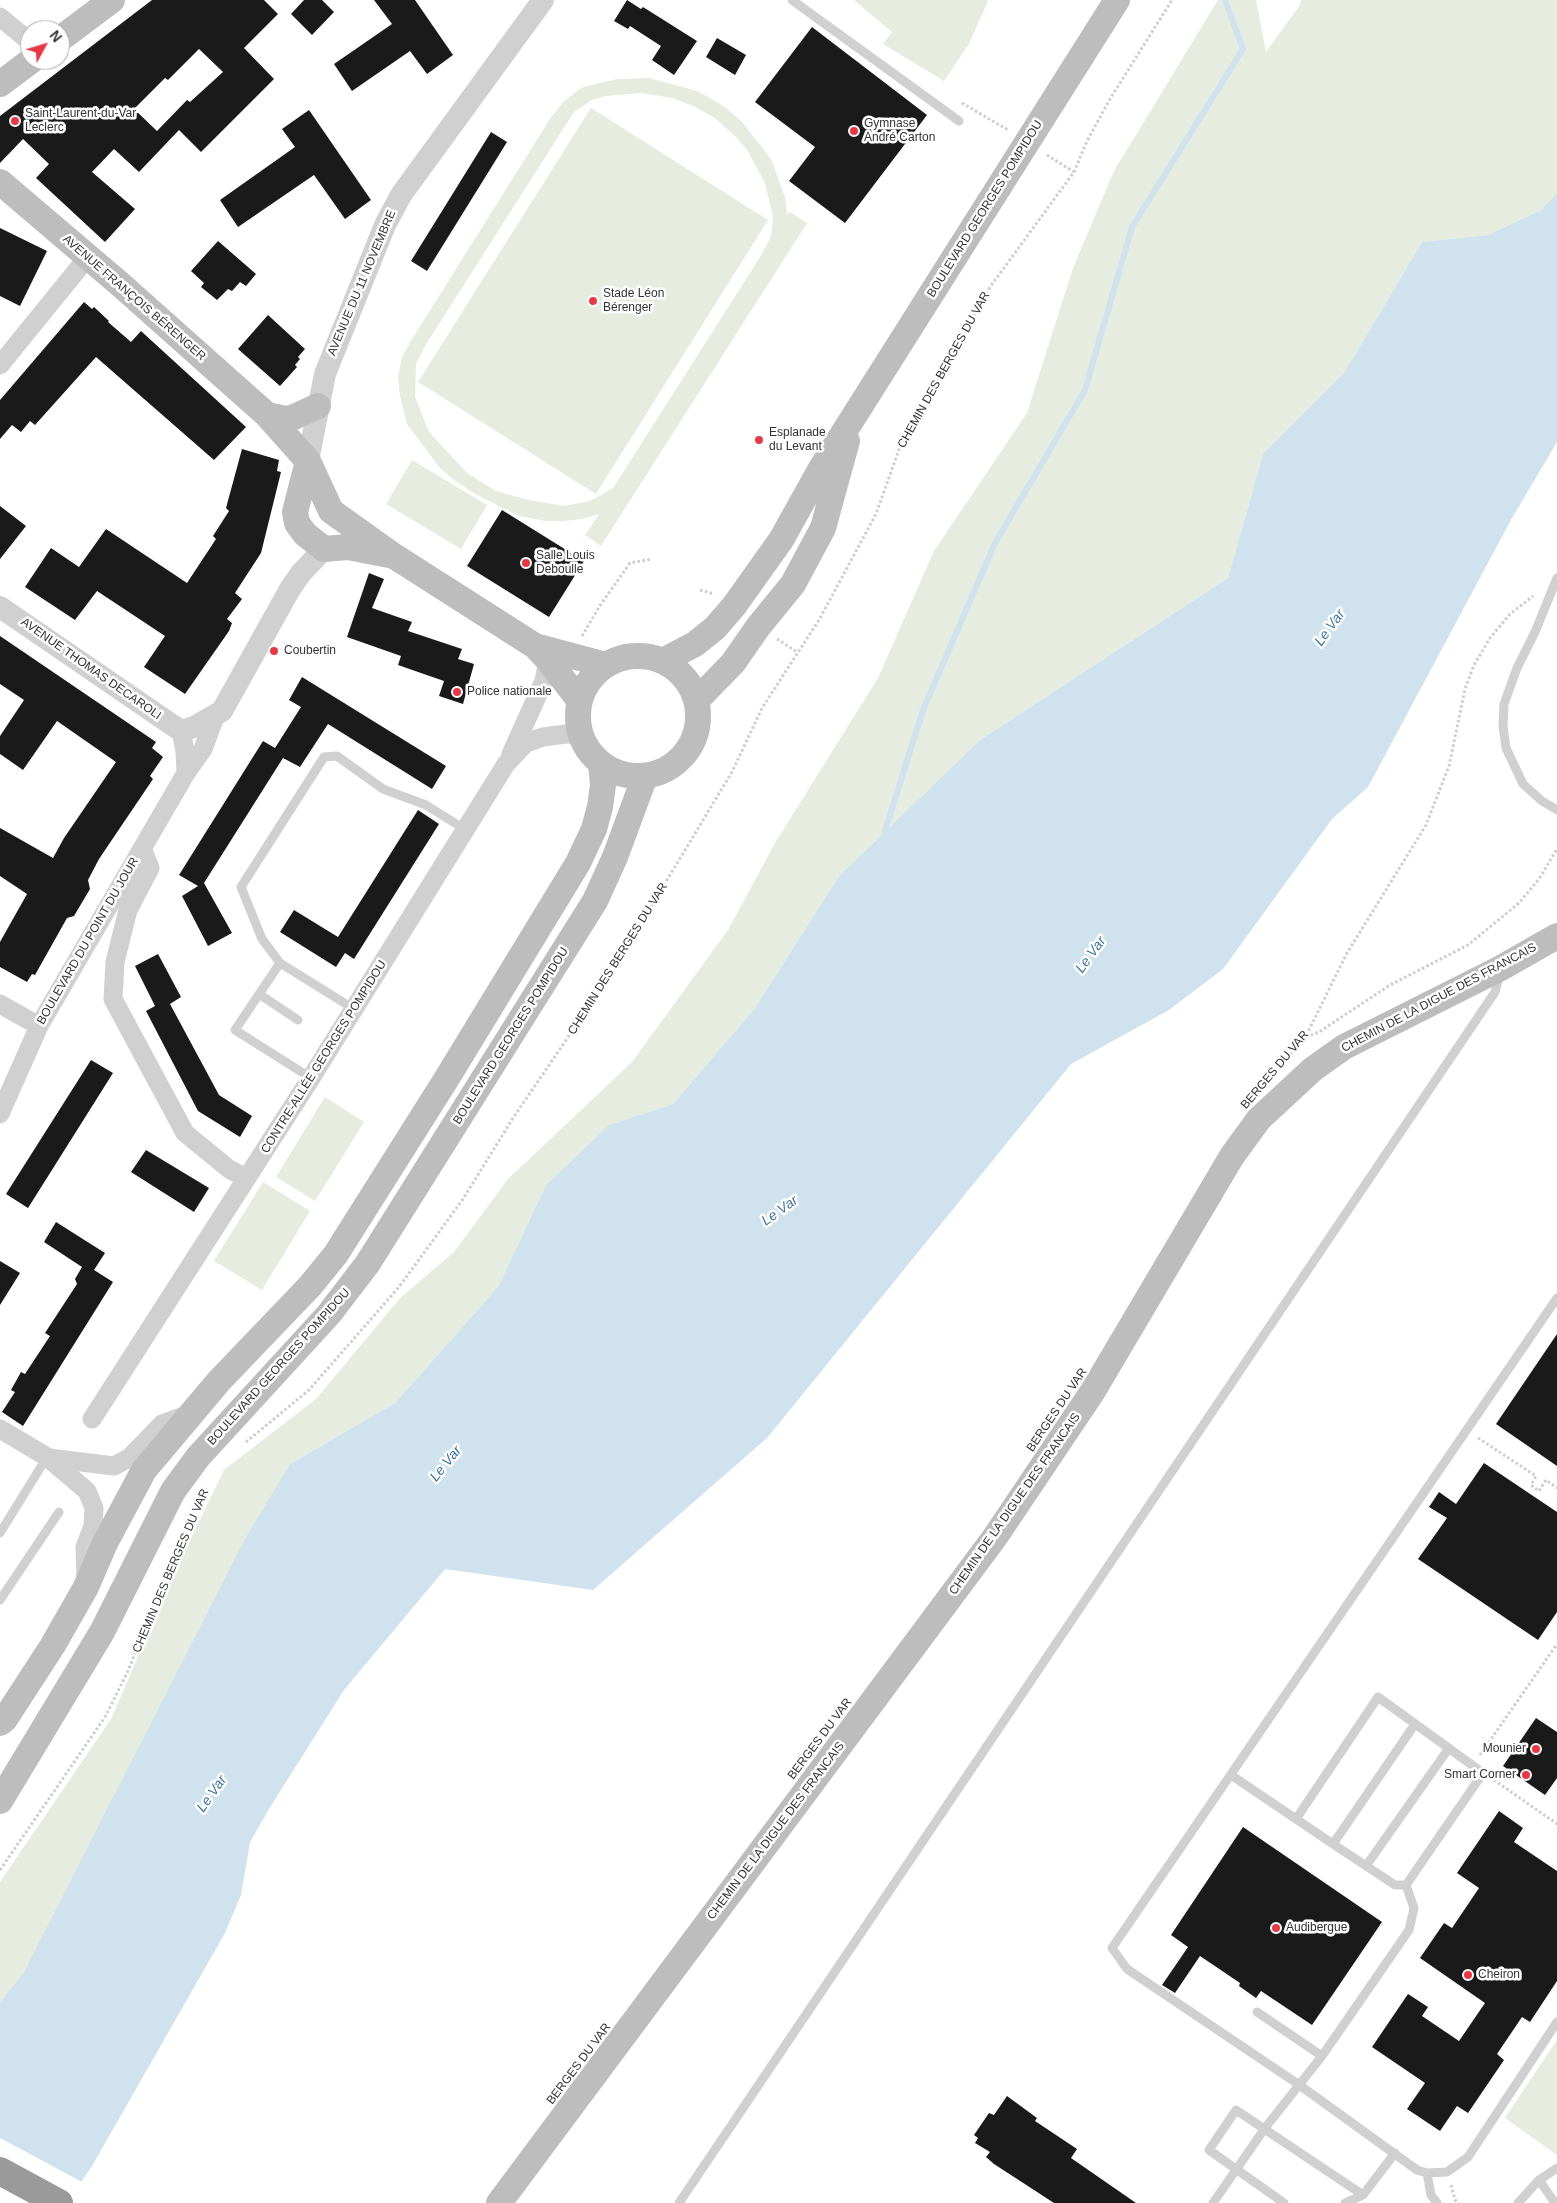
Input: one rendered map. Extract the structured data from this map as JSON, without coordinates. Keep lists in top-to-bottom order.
{
  "streets": {
    "main road": ["BOULEVARD GEORGES POMPIDOU", "AVENUE FRANÇOIS BÉRENGER", "CHEMIN DE LA DIGUE DES FRANCAIS"],
    "street": [
      "AVENUE DU 11 NOVEMBRE",
      "AVENUE THOMAS DECAROLI",
      "BOULEVARD DU POINT DU JOUR",
      "CONTRE-ALLÉE GEORGES POMPIDOU"
    ],
    "path": ["CHEMIN DES BERGES DU VAR", "BERGES DU VAR"]
  },
  "crossings": [
    ["BOULEVARD GEORGES POMPIDOU", "CONTRE-ALLÉE GEORGES POMPIDOU"],
    ["AVENUE DU 11 NOVEMBRE", "AVENUE FRANÇOIS BÉRENGER"]
  ],
  "water": ["Le Var"],
  "places": [
    "Saint-Laurent-du-Var Leclerc",
    "Gymnase André Carton",
    "Stade Léon Bérenger",
    "Esplanade du Levant",
    "Salle Louis Deboulle",
    "Coubertin",
    "Police nationale",
    "Mounier",
    "Smart Corner",
    "Audibergue",
    "Cheiron"
  ],
  "north": "top right"
}
